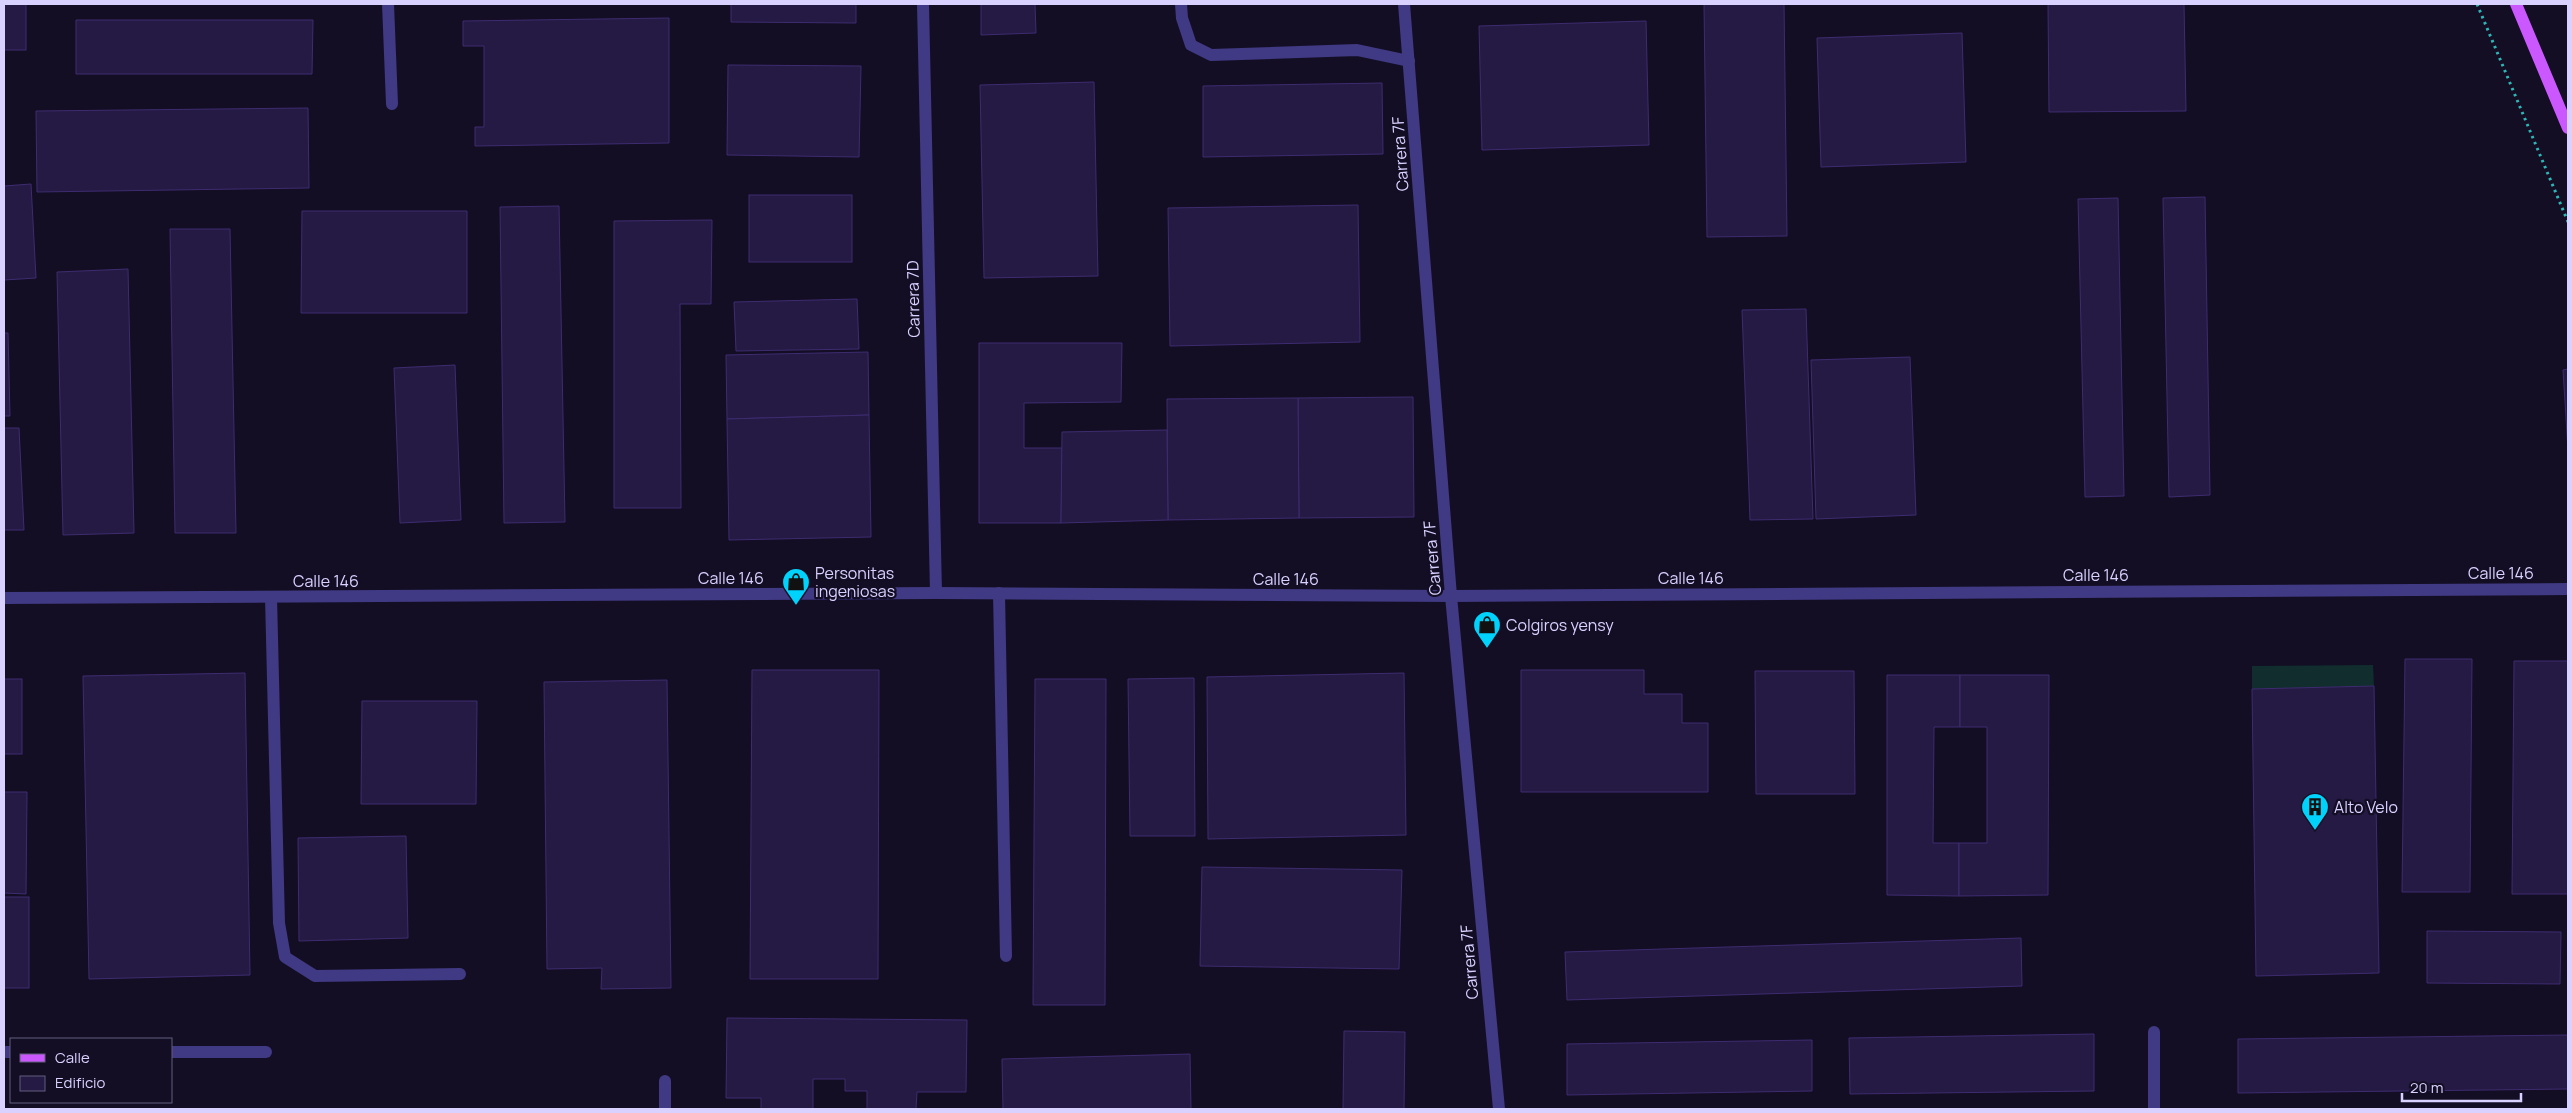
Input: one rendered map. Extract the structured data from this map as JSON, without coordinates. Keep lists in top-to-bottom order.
{
  "streets": {
    "street": ["Carrera 7F", "Carrera 7D", "Calle 146"]
  },
  "crossings": [
    ["Carrera 7F", "Calle 146"],
    ["Carrera 7D", "Calle 146"]
  ],
  "places": {
    "shop": ["Personitas ingeniosas", "Colgiros yensy"],
    "building": ["Alto Velo"]
  },
  "legend": ["Calle", "Edificio"],
  "scale_bar": "20 m"
}
